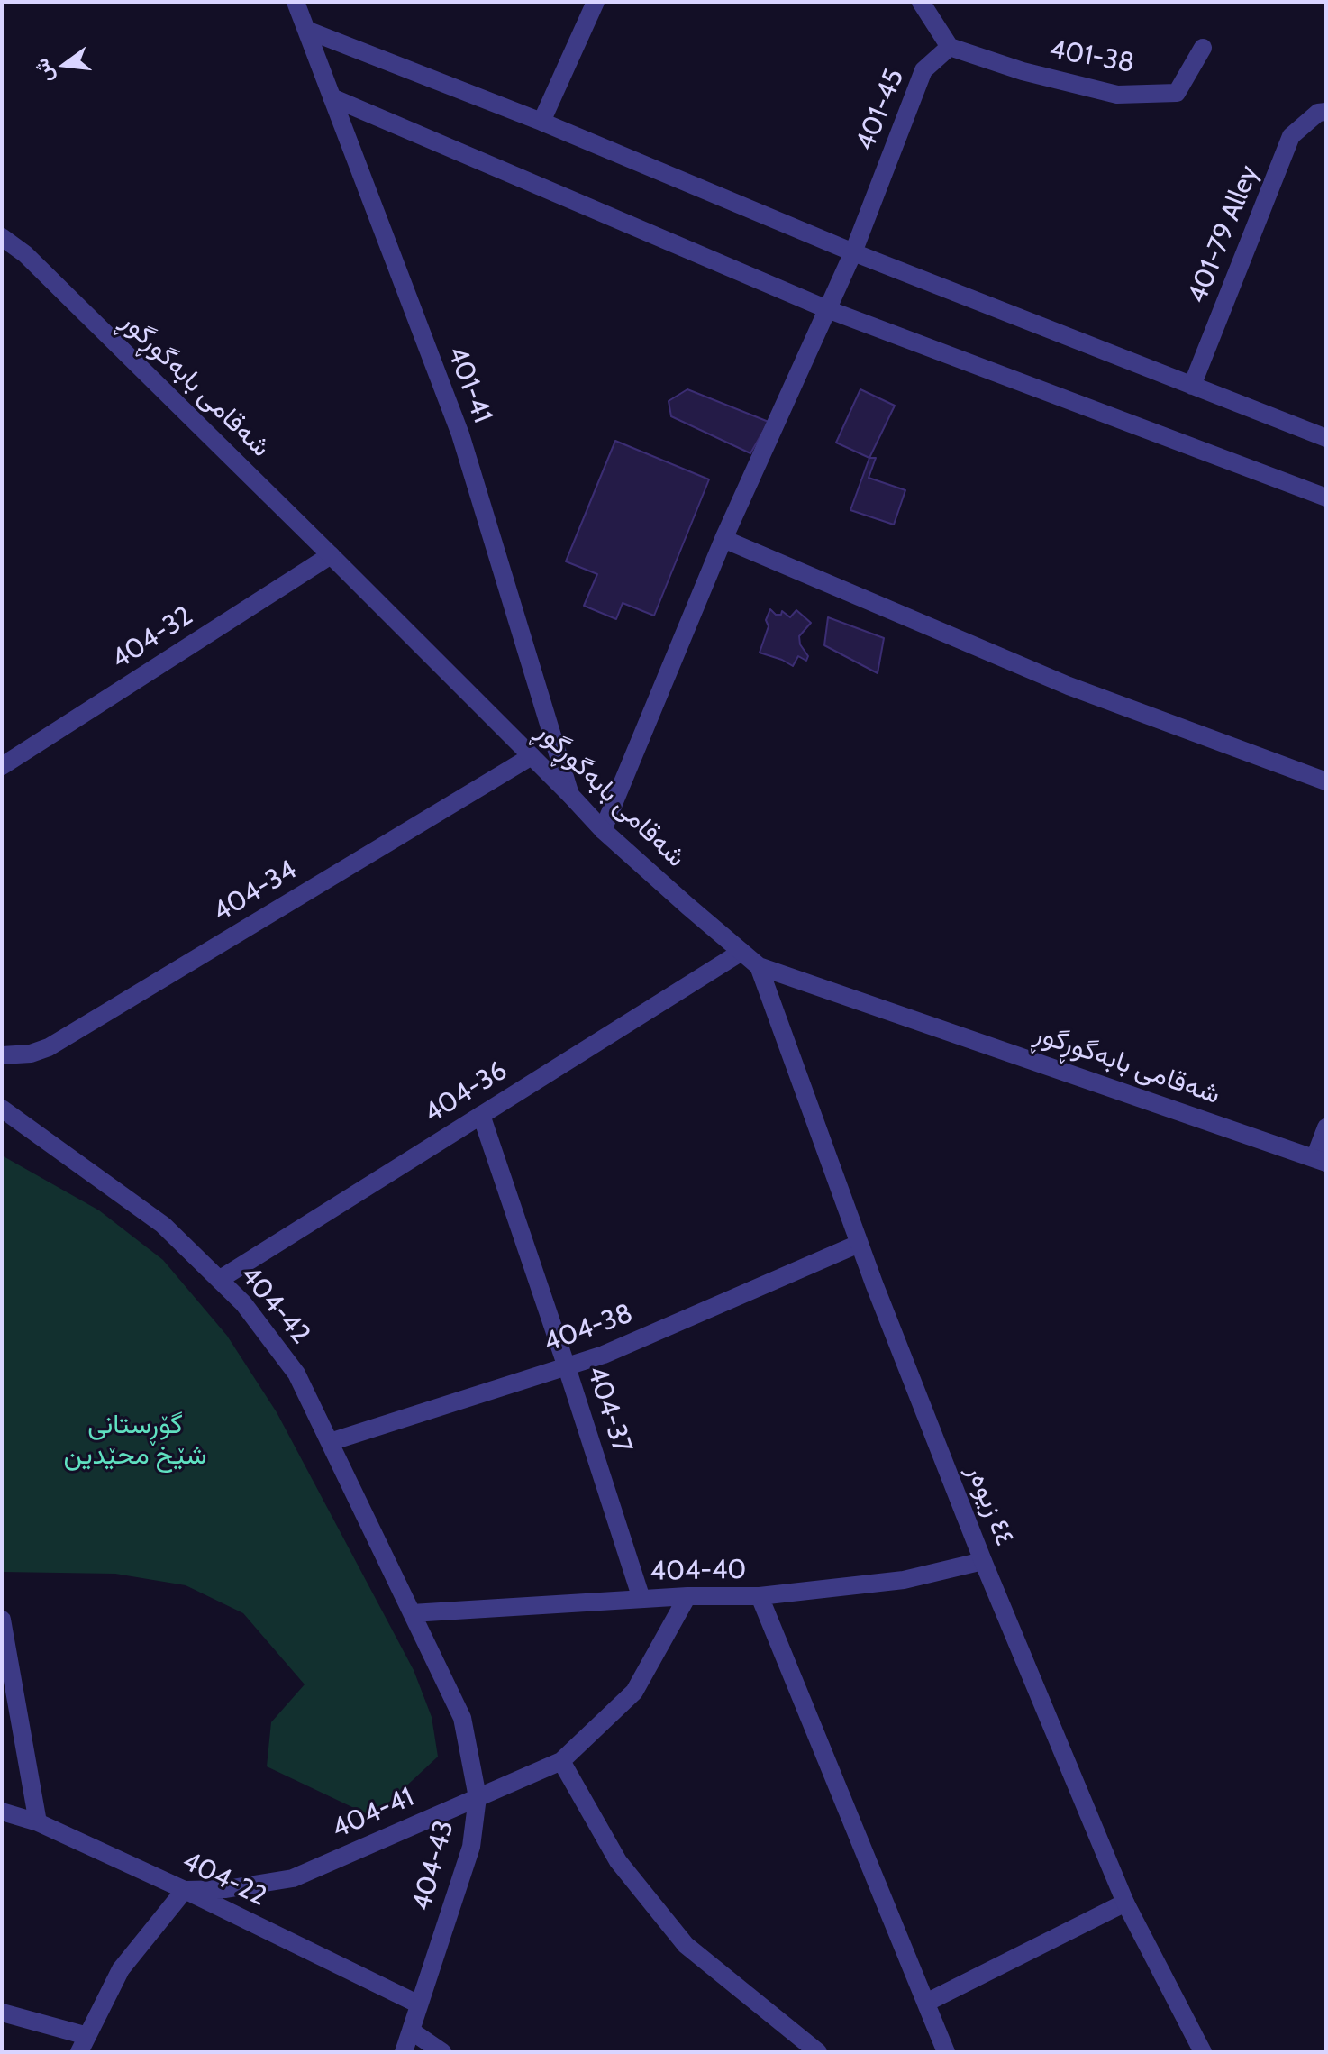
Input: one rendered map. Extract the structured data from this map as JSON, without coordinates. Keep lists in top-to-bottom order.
{
  "streets": {
    "street": [
      "401-38",
      "401-45",
      "401-79 Alley",
      "شەقامی بابەگوڕگوڕ",
      "401-41",
      "404-32",
      "404-34",
      "404-36",
      "404-42",
      "404-38",
      "404-37",
      "٤٤ زیوەر",
      "404-40",
      "404-41",
      "404-43",
      "404-22"
    ]
  },
  "crossings": [
    ["401-38", "401-45"],
    ["401-45", "شەقامی بابەگوڕگوڕ"],
    ["شەقامی بابەگوڕگوڕ", "401-41"],
    ["شەقامی بابەگوڕگوڕ", "404-32"],
    ["شەقامی بابەگوڕگوڕ", "404-34"],
    ["شەقامی بابەگوڕگوڕ", "404-36"],
    ["شەقامی بابەگوڕگوڕ", "٤٤ زیوەر"],
    ["404-36", "404-42"],
    ["404-36", "404-37"],
    ["404-42", "404-38"],
    ["404-42", "404-40"],
    ["404-42", "404-43"],
    ["404-38", "404-37"],
    ["404-38", "٤٤ زیوەر"],
    ["404-37", "404-40"],
    ["٤٤ زیوەر", "404-40"],
    ["404-40", "404-41"],
    ["404-40", "404-43"],
    ["404-41", "404-43"],
    ["404-41", "404-22"],
    ["404-43", "404-22"]
  ],
  "parks": ["گۆڕستانی شێخ محێدین"],
  "north": "left"
}
